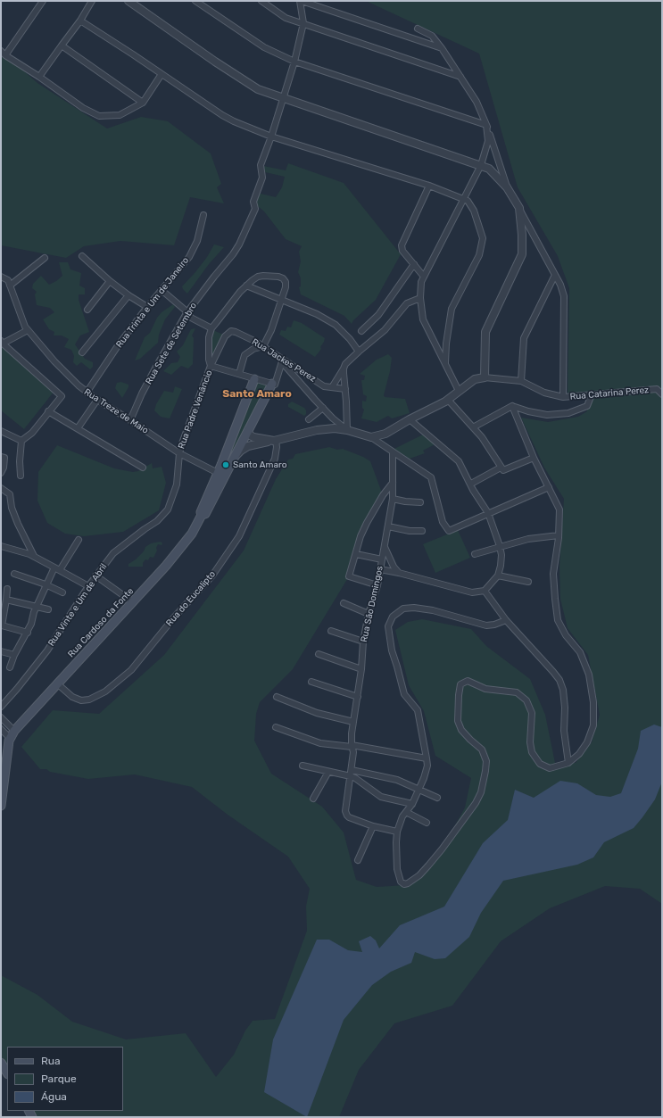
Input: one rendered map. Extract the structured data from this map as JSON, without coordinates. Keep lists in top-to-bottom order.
{
  "streets": {
    "main road": ["Rua Cardoso da Fonte"],
    "street": [
      "Rua Trinta e Um de Janeiro",
      "Rua Sete de Setembro",
      "Rua Jackes Perez",
      "Rua Catarina Perez",
      "Rua Padre Venâncio",
      "Rua Treze de Maio",
      "Rua do Eucalipto",
      "Rua São Domingos",
      "Rua Vinte e Um de Abril"
    ]
  },
  "crossings": [
    ["Rua Trinta e Um de Janeiro", "Rua Treze de Maio"],
    ["Rua Sete de Setembro", "Rua Treze de Maio"],
    ["Rua Jackes Perez", "Rua Padre Venâncio"],
    ["Rua Jackes Perez", "Rua Cardoso da Fonte"],
    ["Rua Padre Venâncio", "Rua Treze de Maio"],
    ["Rua Padre Venâncio", "Rua Vinte e Um de Abril"],
    ["Rua Treze de Maio", "Rua Vinte e Um de Abril"],
    ["Rua Treze de Maio", "Rua Cardoso da Fonte"],
    ["Rua do Eucalipto", "Rua Cardoso da Fonte"]
  ],
  "districts": ["Santo Amaro"],
  "places": ["Santo Amaro"],
  "legend": ["Rua", "Parque", "Água"]
}
